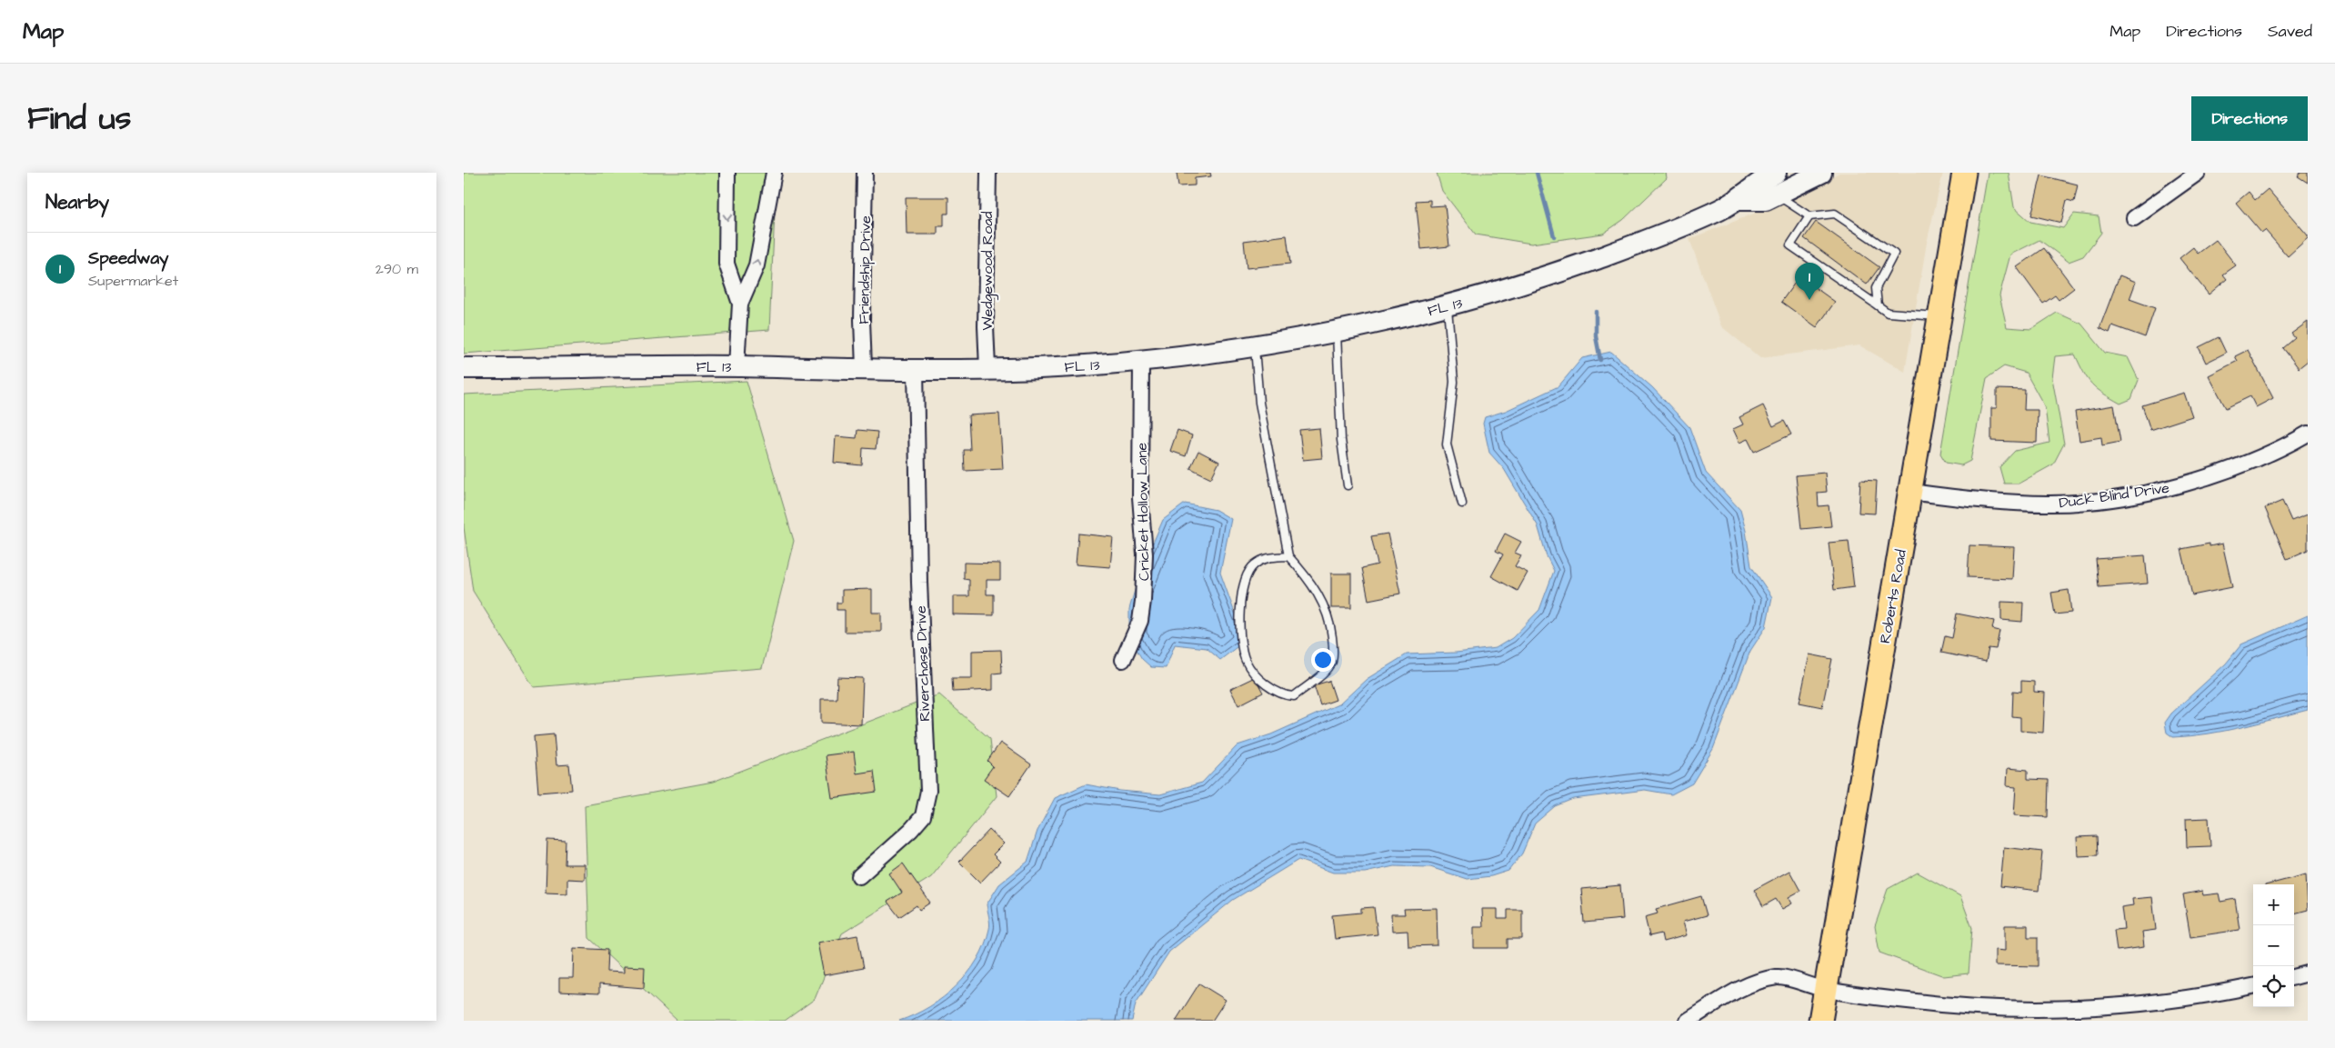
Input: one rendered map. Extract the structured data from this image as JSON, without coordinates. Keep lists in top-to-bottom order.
{
  "streets": {
    "main road": ["FL 13", "Roberts Road"],
    "street": [
      "Friendship Drive",
      "Wedgewood Road",
      "Duck Blind Drive",
      "Cricket Hollow Lane",
      "Riverchase Drive"
    ]
  },
  "crossings": [
    ["Friendship Drive", "FL 13"],
    ["Wedgewood Road", "FL 13"],
    ["FL 13", "Cricket Hollow Lane"],
    ["FL 13", "Riverchase Drive"],
    ["Duck Blind Drive", "Roberts Road"]
  ],
  "page": {
    "header": "Map",
    "nav": ["Map", "Directions", "Saved"],
    "title": "Find us",
    "buttons": "Directions",
    "heading": "Nearby",
    "list": [
      {
        "mark": "1",
        "name": "Speedway",
        "note": "Supermarket",
        "value": "290 m"
      }
    ],
    "pins": "1",
    "map_buttons": ["+", "−"]
  }
}
